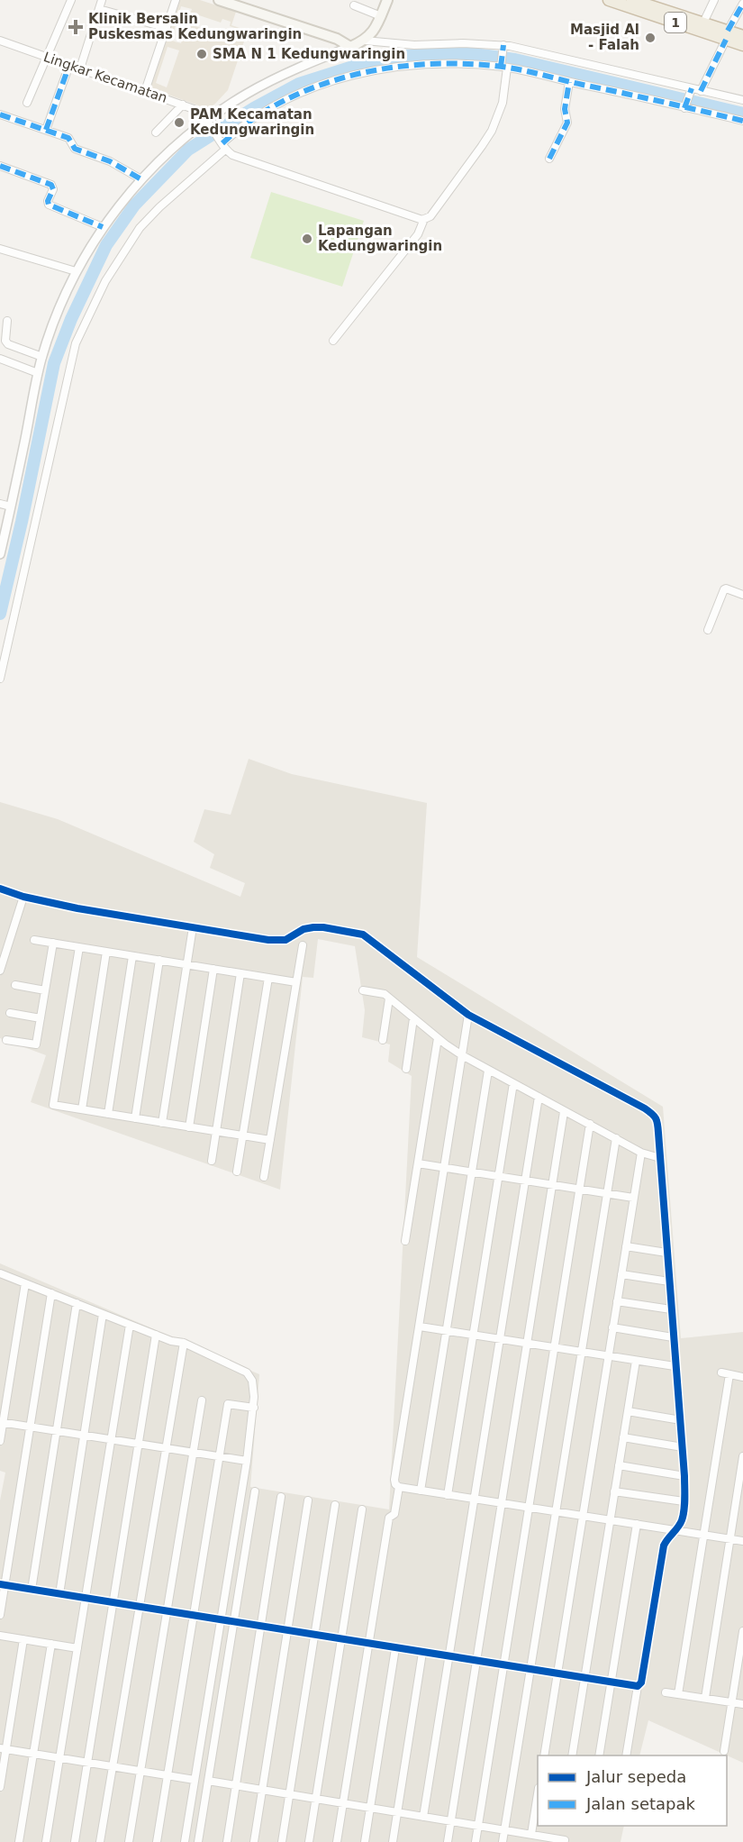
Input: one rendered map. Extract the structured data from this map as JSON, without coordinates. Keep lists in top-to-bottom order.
{
  "streets": {
    "highway": ["1"],
    "street": ["Lingkar Kecamatan"]
  },
  "places": {
    "health": ["Klinik Bersalin Puskesmas Kedungwaringin"],
    "other": [
      "Masjid Al - Falah",
      "SMA N 1 Kedungwaringin",
      "PAM Kecamatan Kedungwaringin",
      "Lapangan Kedungwaringin"
    ]
  },
  "legend": ["Jalur sepeda", "Jalan setapak"]
}
